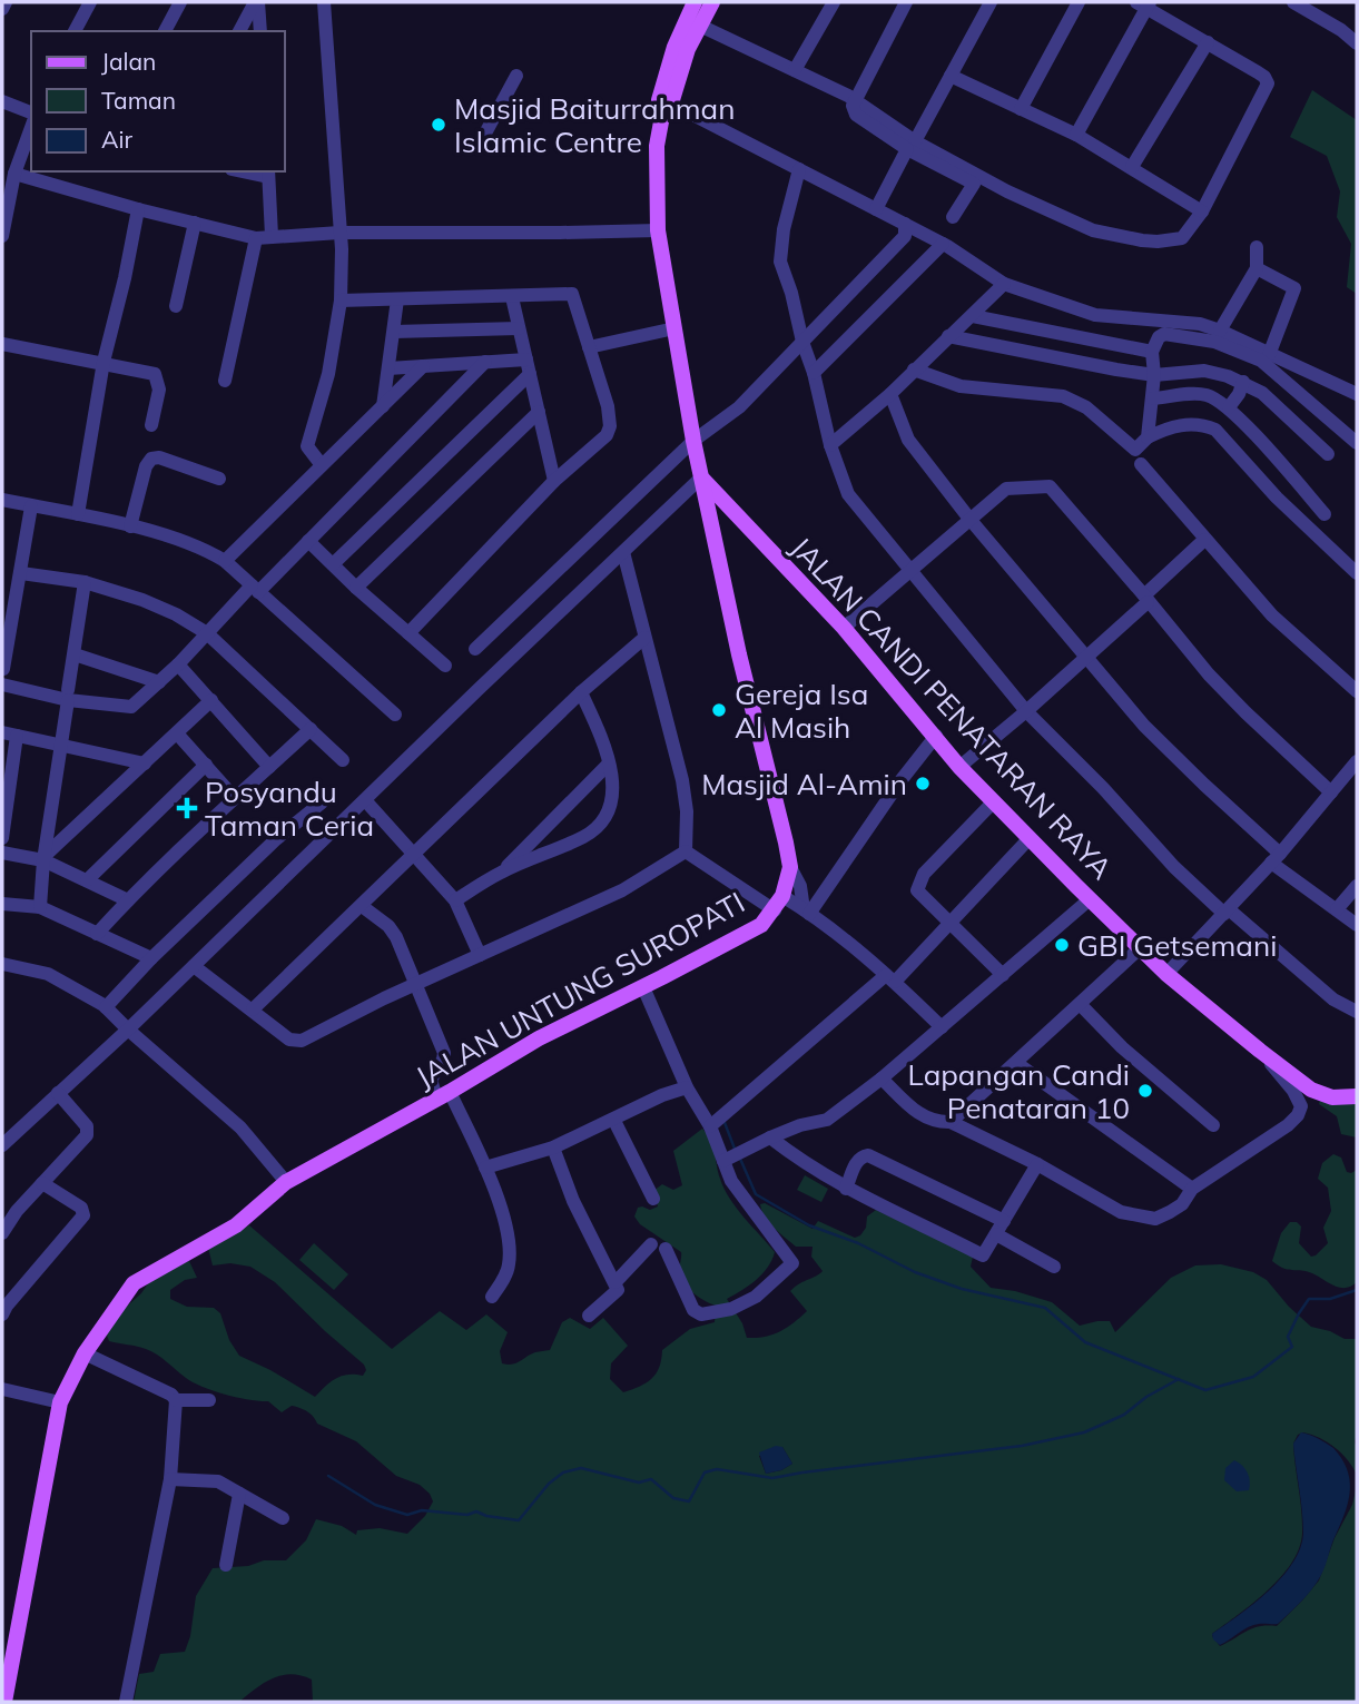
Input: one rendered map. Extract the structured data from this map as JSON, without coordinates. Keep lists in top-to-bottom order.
{
  "streets": {
    "main road": ["JALAN CANDI PENATARAN RAYA", "JALAN UNTUNG SUROPATI"]
  },
  "crossings": [
    ["JALAN CANDI PENATARAN RAYA", "JALAN UNTUNG SUROPATI"]
  ],
  "places": {
    "other": [
      "Masjid Baiturrahman Islamic Centre",
      "Gereja Isa Al Masih",
      "Masjid Al-Amin",
      "GBI Getsemani",
      "Lapangan Candi Penataran 10"
    ],
    "health": ["Posyandu Taman Ceria"]
  },
  "legend": ["Jalan", "Taman", "Air"]
}
